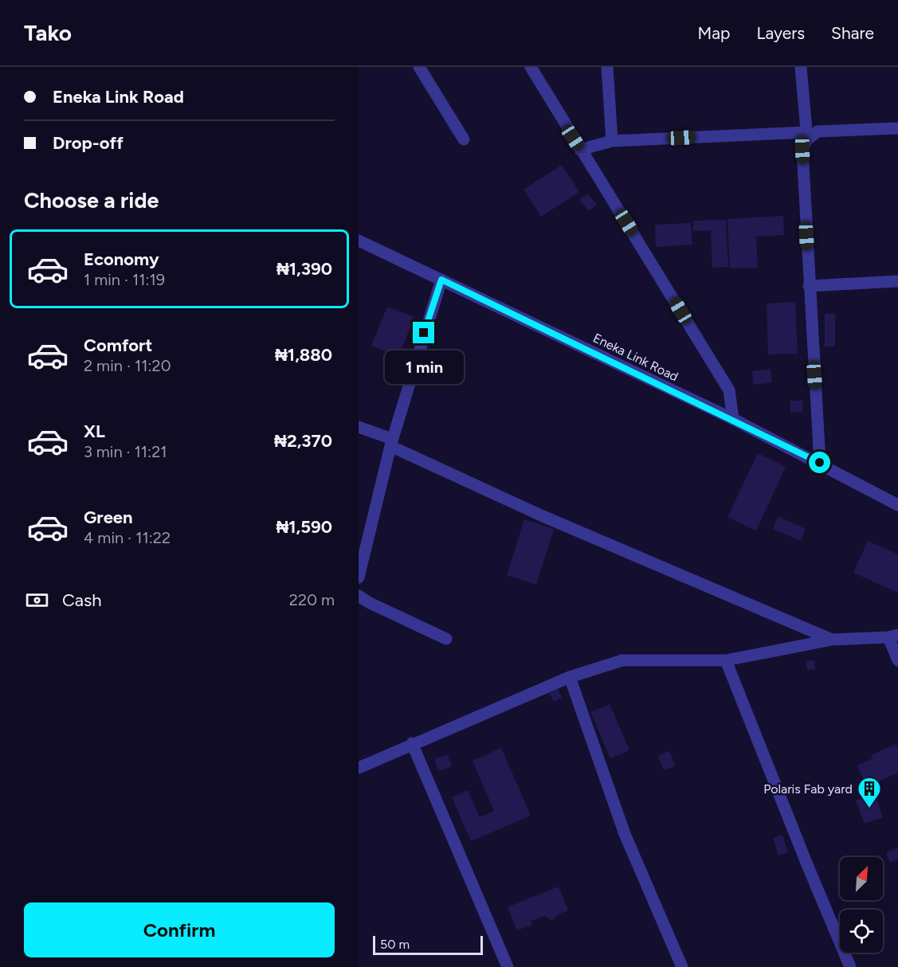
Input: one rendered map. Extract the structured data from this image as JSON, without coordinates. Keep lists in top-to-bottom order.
{
  "streets": {
    "street": ["Eneka Link Road"]
  },
  "places": {
    "building": ["Polaris Fab yard"]
  },
  "scale_bar": "50 m",
  "north": "top right",
  "page": {
    "header": "Tako",
    "nav": ["Map", "Layers", "Share"],
    "banner": ["Eneka Link Road", "Drop-off"],
    "heading": "Choose a ride",
    "list": [
      {
        "name": "Economy",
        "note": "1 min · 11:19",
        "value": "₦1,390"
      },
      {
        "name": "Comfort",
        "note": "2 min · 11:20",
        "value": "₦1,880"
      },
      {
        "name": "XL",
        "note": "3 min · 11:21",
        "value": "₦2,370"
      },
      {
        "name": "Green",
        "note": "4 min · 11:22",
        "value": "₦1,590"
      }
    ],
    "bubble": "1 min",
    "pay": ["Cash", "220 m"],
    "buttons": "Confirm",
    "scale": "50 m"
  }
}
